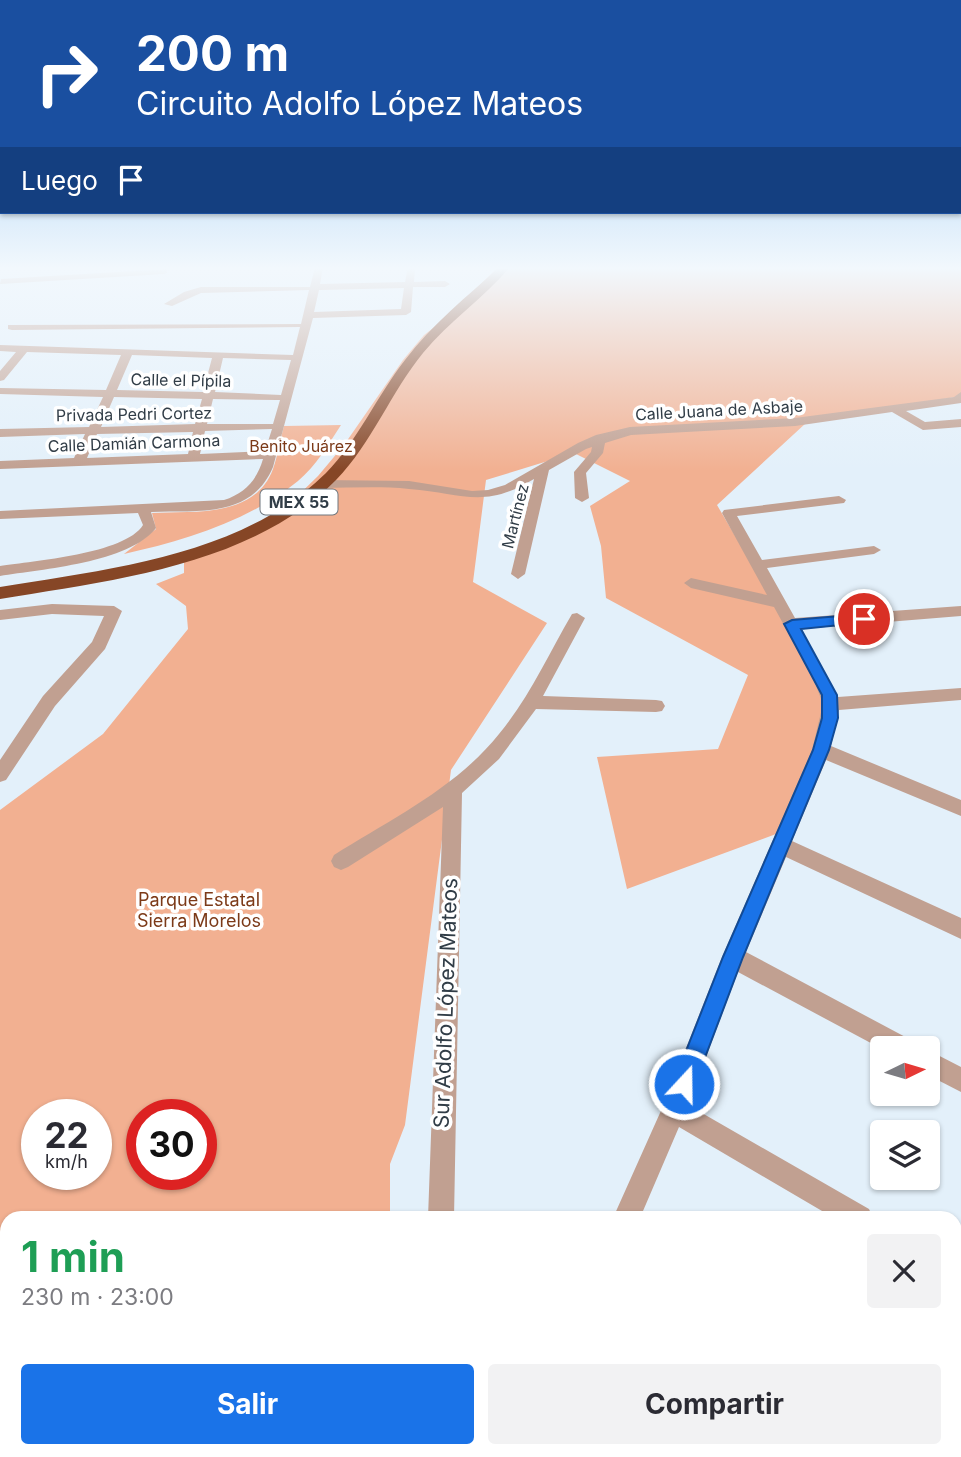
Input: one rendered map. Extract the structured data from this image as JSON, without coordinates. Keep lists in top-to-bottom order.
{
  "streets": {
    "highway": ["MEX 55"],
    "street": [
      "Calle el Pípila",
      "Calle Juana de Asbaje",
      "Privada Pedri Cortez",
      "Calle Damián Carmona",
      "Martínez",
      "Sur Adolfo López Mateos"
    ]
  },
  "crossings": [
    ["Calle Juana de Asbaje", "MEX 55"],
    ["Calle Juana de Asbaje", "Martínez"]
  ],
  "parks": ["Benito Juárez", "Parque Estatal Sierra Morelos"],
  "north": "right",
  "page": {
    "turn": ["200 m", "Circuito Adolfo López Mateos"],
    "then": "Luego",
    "speed": "22 km/h",
    "limit": "30",
    "heading": ["1 min", "230 m · 23:00"],
    "buttons": ["Salir", "Compartir"]
  }
}
